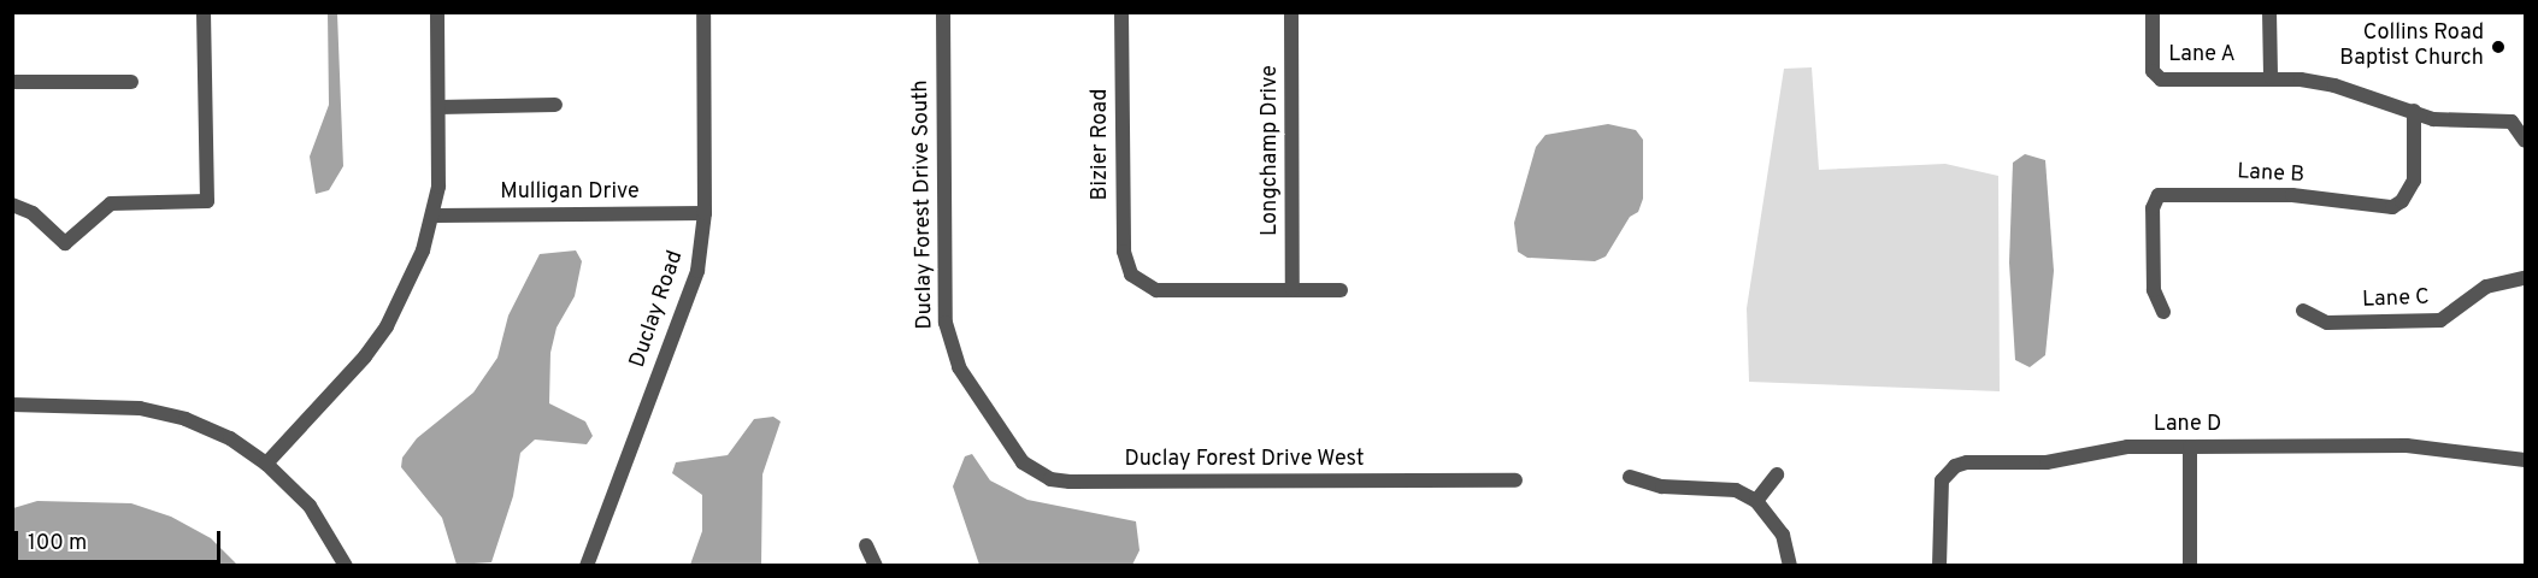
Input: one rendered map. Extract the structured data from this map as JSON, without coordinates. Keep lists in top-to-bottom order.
{
  "streets": {
    "street": [
      "Lane A",
      "Bizier Road",
      "Longchamp Drive",
      "Lane B",
      "Mulligan Drive",
      "Duclay Forest Drive South",
      "Lane C",
      "Duclay Road",
      "Lane D",
      "Duclay Forest Drive West"
    ]
  },
  "crossings": [
    ["Bizier Road", "Longchamp Drive"],
    ["Mulligan Drive", "Duclay Road"],
    ["Duclay Forest Drive South", "Duclay Forest Drive West"]
  ],
  "places": ["Collins Road Baptist Church"],
  "scale_bar": "100 m"
}
